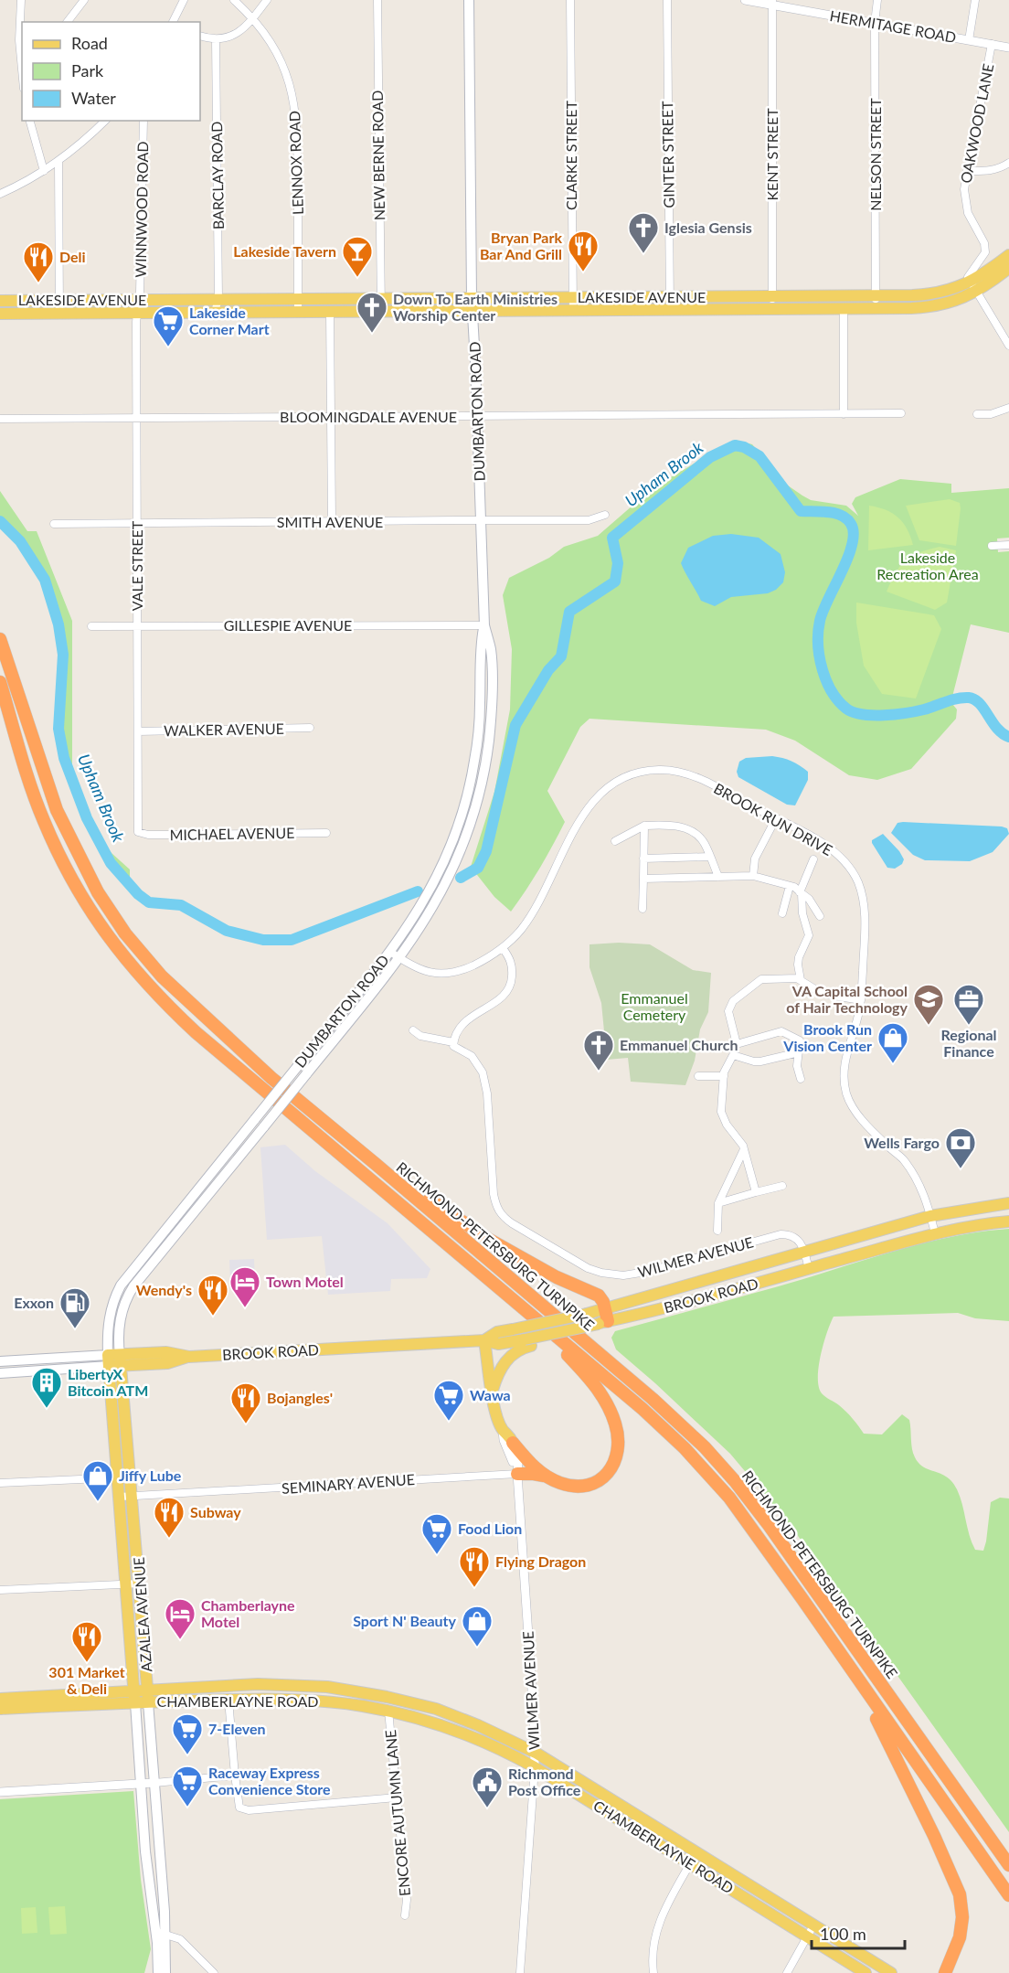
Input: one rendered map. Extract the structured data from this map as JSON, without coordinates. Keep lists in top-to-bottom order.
{
  "streets": {
    "highway": ["RICHMOND-PETERSBURG TURNPIKE"],
    "main road": [
      "LAKESIDE AVENUE",
      "DUMBARTON ROAD",
      "WILMER AVENUE",
      "BROOK ROAD",
      "AZALEA AVENUE",
      "CHAMBERLAYNE ROAD"
    ],
    "street": [
      "HERMITAGE ROAD",
      "OAKWOOD LANE",
      "GINTER STREET",
      "KENT STREET",
      "NELSON STREET",
      "NEW BERNE ROAD",
      "CLARKE STREET",
      "LENNOX ROAD",
      "BARCLAY ROAD",
      "WINNWOOD ROAD",
      "BLOOMINGDALE AVENUE",
      "SMITH AVENUE",
      "VALE STREET",
      "GILLESPIE AVENUE",
      "WALKER AVENUE",
      "BROOK RUN DRIVE",
      "MICHAEL AVENUE",
      "SEMINARY AVENUE",
      "ENCORE AUTUMN LANE"
    ]
  },
  "crossings": [
    ["HERMITAGE ROAD", "OAKWOOD LANE"],
    ["HERMITAGE ROAD", "KENT STREET"],
    ["HERMITAGE ROAD", "NELSON STREET"],
    ["OAKWOOD LANE", "LAKESIDE AVENUE"],
    ["GINTER STREET", "LAKESIDE AVENUE"],
    ["KENT STREET", "LAKESIDE AVENUE"],
    ["NELSON STREET", "LAKESIDE AVENUE"],
    ["NEW BERNE ROAD", "LAKESIDE AVENUE"],
    ["CLARKE STREET", "LAKESIDE AVENUE"],
    ["LENNOX ROAD", "LAKESIDE AVENUE"],
    ["BARCLAY ROAD", "LAKESIDE AVENUE"],
    ["WINNWOOD ROAD", "LAKESIDE AVENUE"],
    ["WINNWOOD ROAD", "VALE STREET"],
    ["LAKESIDE AVENUE", "DUMBARTON ROAD"],
    ["LAKESIDE AVENUE", "VALE STREET"],
    ["DUMBARTON ROAD", "BLOOMINGDALE AVENUE"],
    ["DUMBARTON ROAD", "SMITH AVENUE"],
    ["DUMBARTON ROAD", "GILLESPIE AVENUE"],
    ["DUMBARTON ROAD", "BROOK ROAD"],
    ["DUMBARTON ROAD", "AZALEA AVENUE"],
    ["BLOOMINGDALE AVENUE", "VALE STREET"],
    ["SMITH AVENUE", "VALE STREET"],
    ["VALE STREET", "GILLESPIE AVENUE"],
    ["VALE STREET", "WALKER AVENUE"],
    ["VALE STREET", "MICHAEL AVENUE"],
    ["BROOK RUN DRIVE", "BROOK ROAD"],
    ["WILMER AVENUE", "BROOK ROAD"],
    ["WILMER AVENUE", "SEMINARY AVENUE"],
    ["WILMER AVENUE", "CHAMBERLAYNE ROAD"],
    ["BROOK ROAD", "AZALEA AVENUE"],
    ["SEMINARY AVENUE", "AZALEA AVENUE"],
    ["AZALEA AVENUE", "CHAMBERLAYNE ROAD"],
    ["CHAMBERLAYNE ROAD", "ENCORE AUTUMN LANE"]
  ],
  "water": ["Upham Brook"],
  "parks": ["Lakeside Recreation Area", "Emmanuel Cemetery"],
  "places": {
    "church": ["Iglesia Gensis", "Down To Earth Ministries Worship Center", "Emmanuel Church"],
    "restaurant": [
      "Bryan Park Bar And Grill",
      "Deli",
      "Wendy's",
      "Bojangles'",
      "Subway",
      "Flying Dragon",
      "301 Market & Deli"
    ],
    "bar": ["Lakeside Tavern"],
    "supermarket": [
      "Lakeside Corner Mart",
      "Wawa",
      "Food Lion",
      "7-Eleven",
      "Raceway Express Convenience Store"
    ],
    "school or university": ["VA Capital School of Hair Technology"],
    "office": ["Regional Finance"],
    "shop": ["Brook Run Vision Center", "Jiffy Lube", "Sport N' Beauty"],
    "bank": ["Wells Fargo"],
    "hotel": ["Town Motel", "Chamberlayne Motel"],
    "fuel station": ["Exxon"],
    "building": ["LibertyX Bitcoin ATM"],
    "public building": ["Richmond Post Office"]
  },
  "legend": ["Road", "Park", "Water"],
  "scale_bar": "100 m"
}
